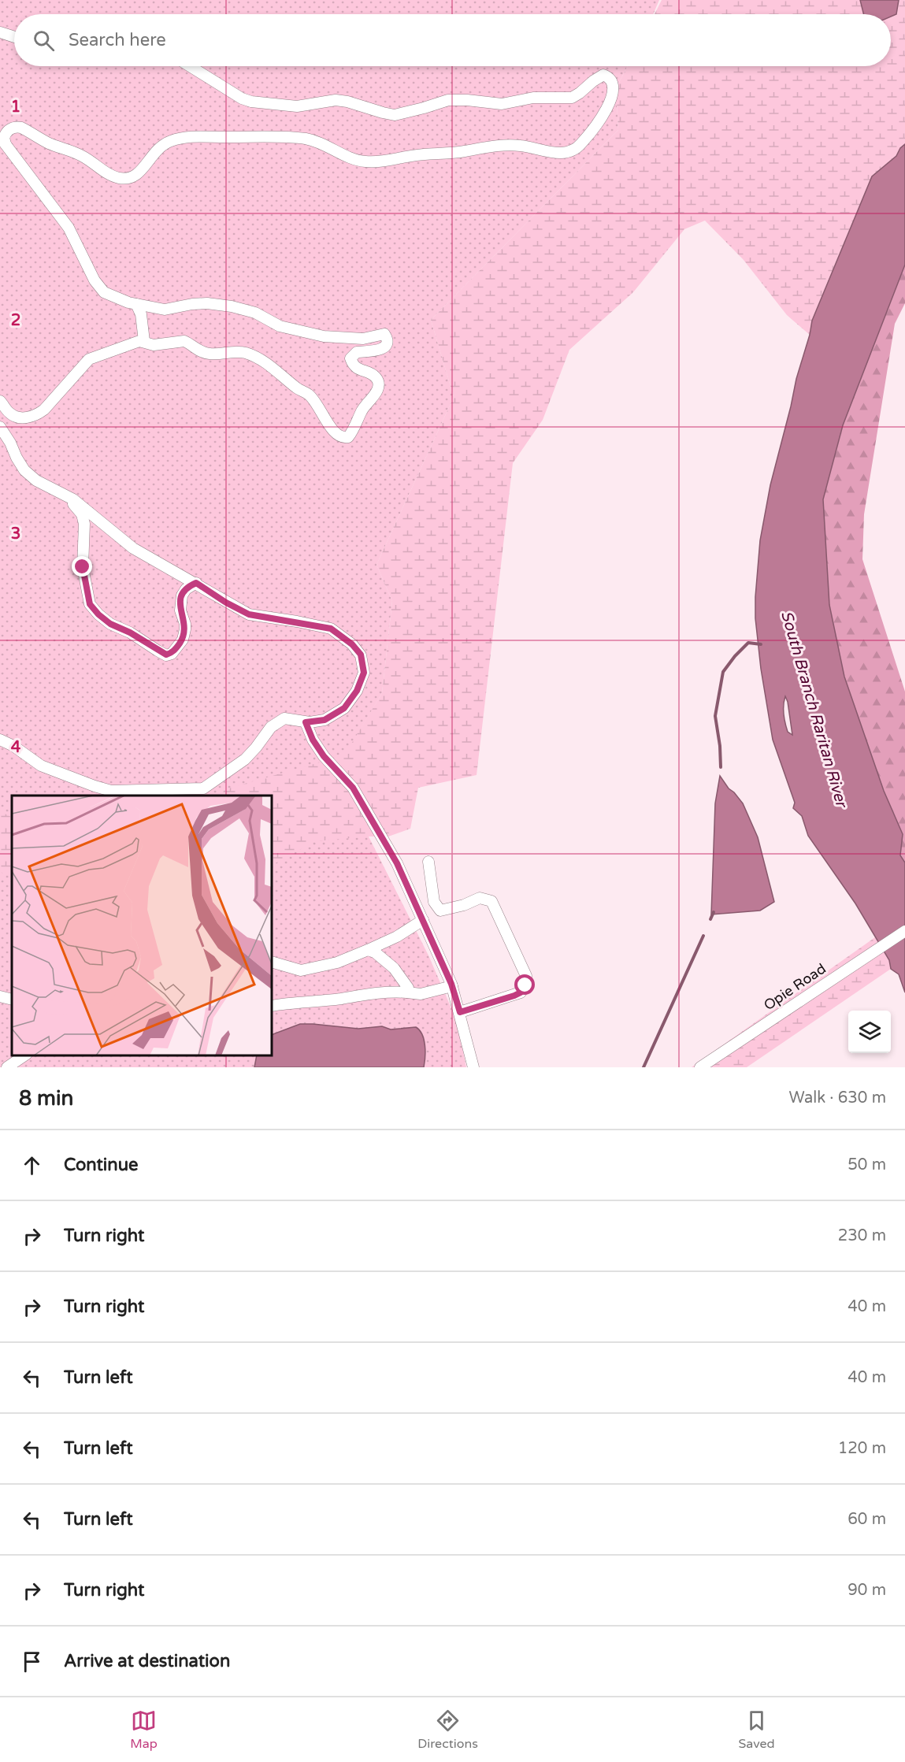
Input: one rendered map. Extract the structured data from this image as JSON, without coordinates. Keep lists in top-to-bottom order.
{
  "streets": {
    "street": ["Opie Road"]
  },
  "water": ["South Branch Raritan River"],
  "page": {
    "search": "Search here",
    "heading": ["8 min", "Walk · 630 m"],
    "list": [
      ["Continue", "50 m"],
      ["Turn right", "230 m"],
      ["Turn right", "40 m"],
      ["Turn left", "40 m"],
      ["Turn left", "120 m"],
      ["Turn left", "60 m"],
      ["Turn right", "90 m"],
      "Arrive at destination"
    ],
    "nav": ["Map", "Directions", "Saved"]
  },
  "grid": {
    "rows": [
      "1",
      "2",
      "3",
      "4"
    ]
  }
}
